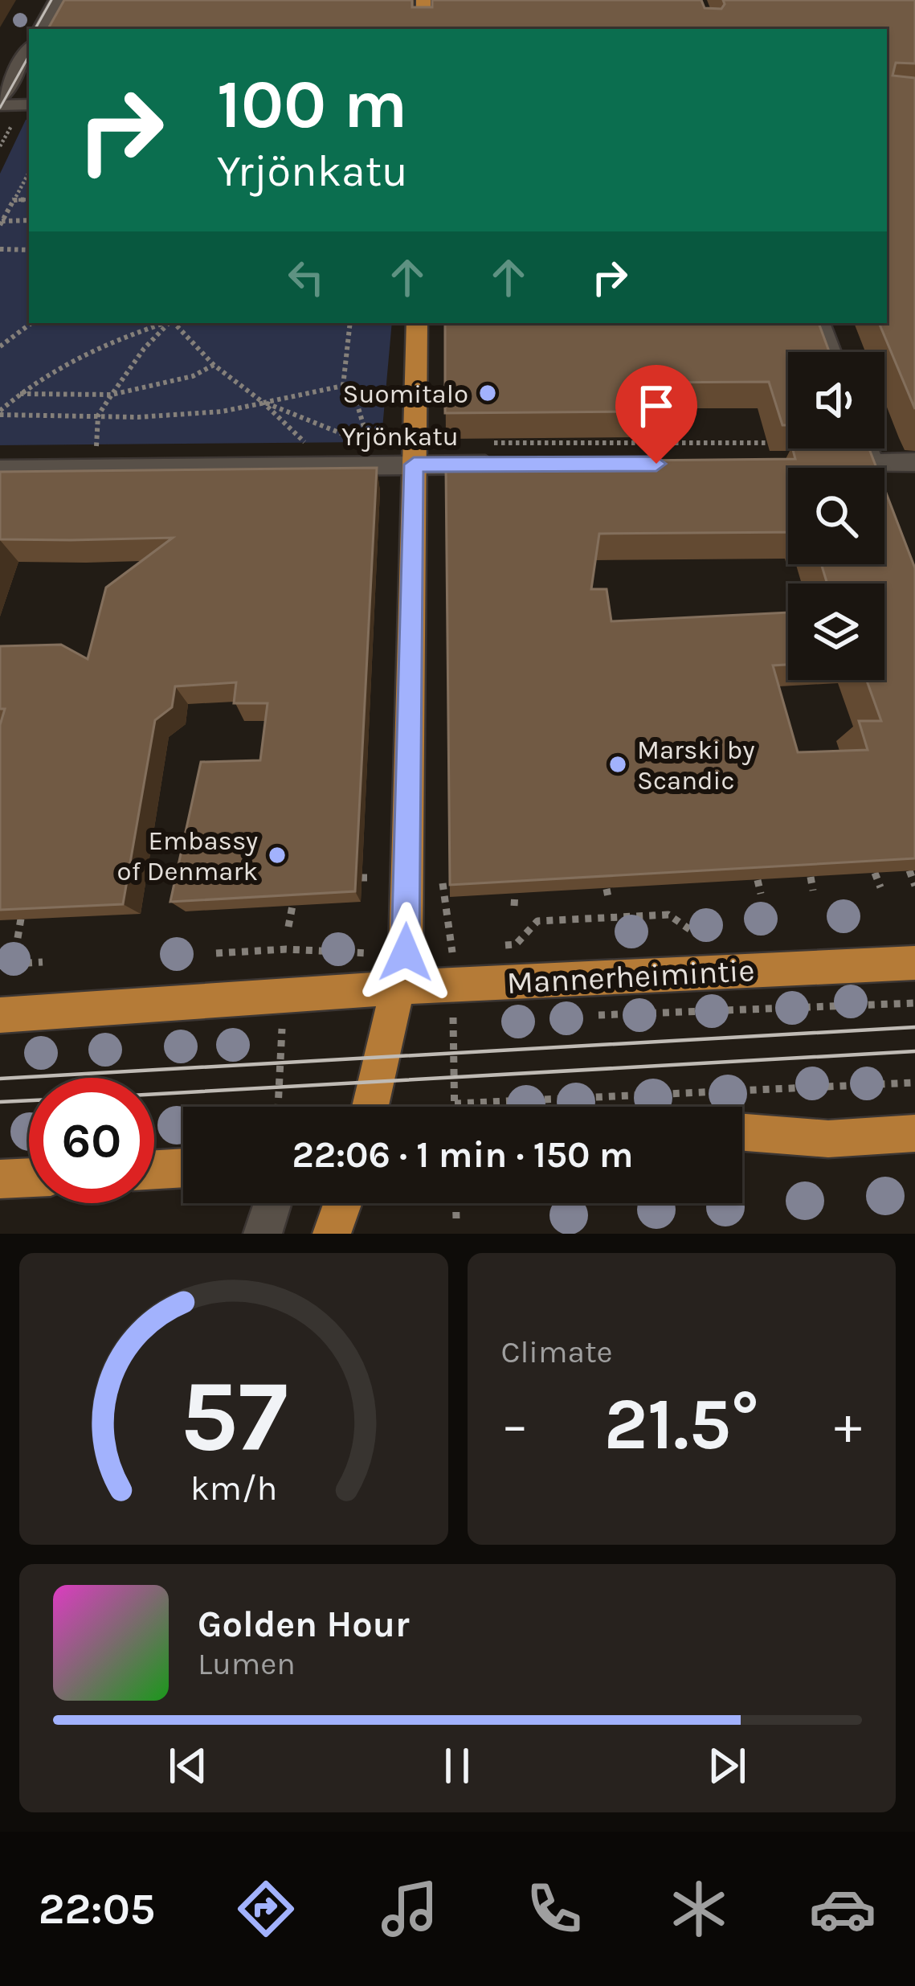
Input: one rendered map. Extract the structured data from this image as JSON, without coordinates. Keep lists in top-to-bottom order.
{
  "streets": {
    "main road": ["Mannerheimintie"],
    "street": ["Yrjönkatu"]
  },
  "places": ["Suomitalo", "Marski by Scandic", "Embassy of Denmark"],
  "page": {
    "turn": ["100 m", "Yrjönkatu"],
    "limit": "60",
    "trip": "22:06 · 1 min · 150 m",
    "tile": "Climate",
    "heat": ["−", "21.5°", "+"],
    "song": ["Golden Hour", "Lumen"],
    "tabs": "22:05",
    "gauge": ["57", "km/h"]
  }
}
